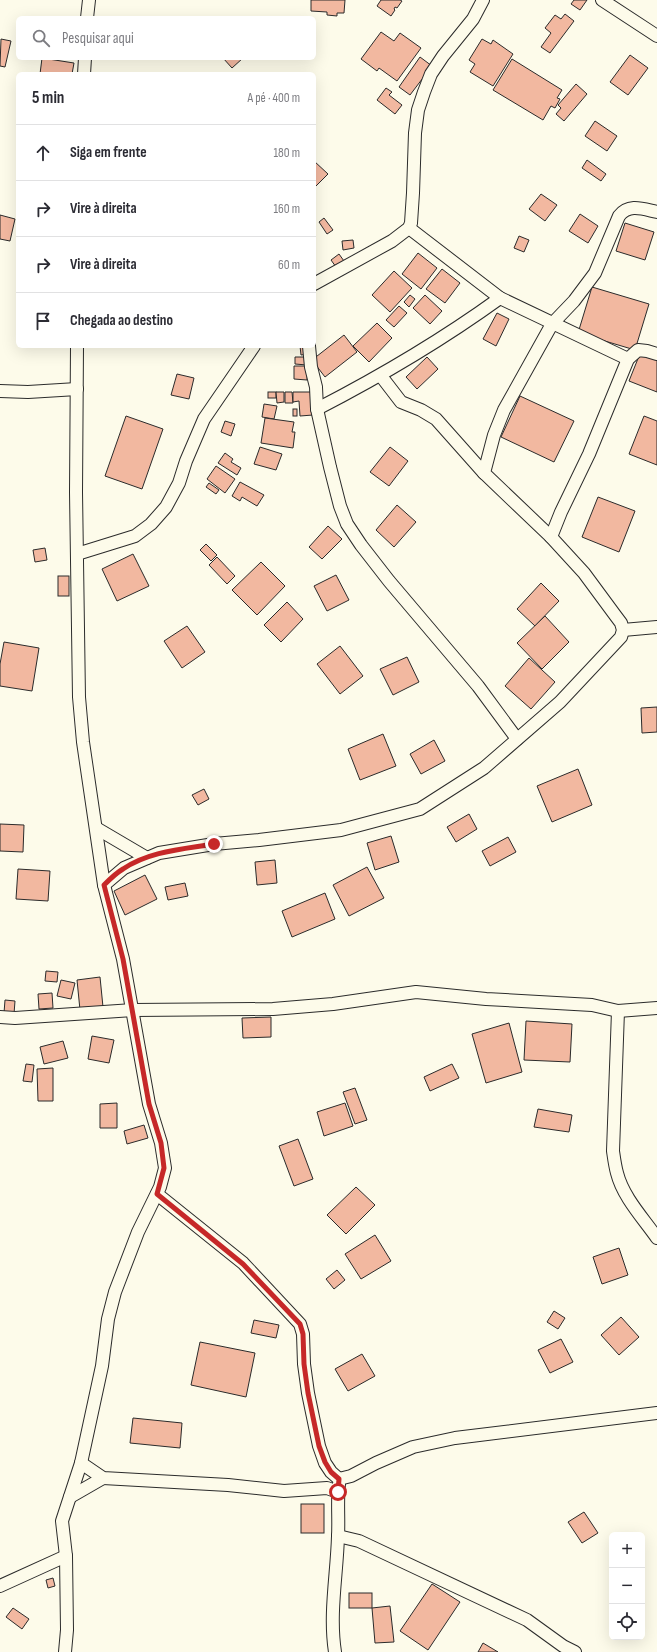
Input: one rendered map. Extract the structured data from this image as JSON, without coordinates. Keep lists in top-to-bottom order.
{
  "page": {
    "search": "Pesquisar aqui",
    "heading": ["5 min", "A pé · 400 m"],
    "list": [
      ["Siga em frente", "180 m"],
      ["Vire à direita", "160 m"],
      ["Vire à direita", "60 m"],
      "Chegada ao destino"
    ],
    "map_buttons": ["+", "−"]
  }
}
